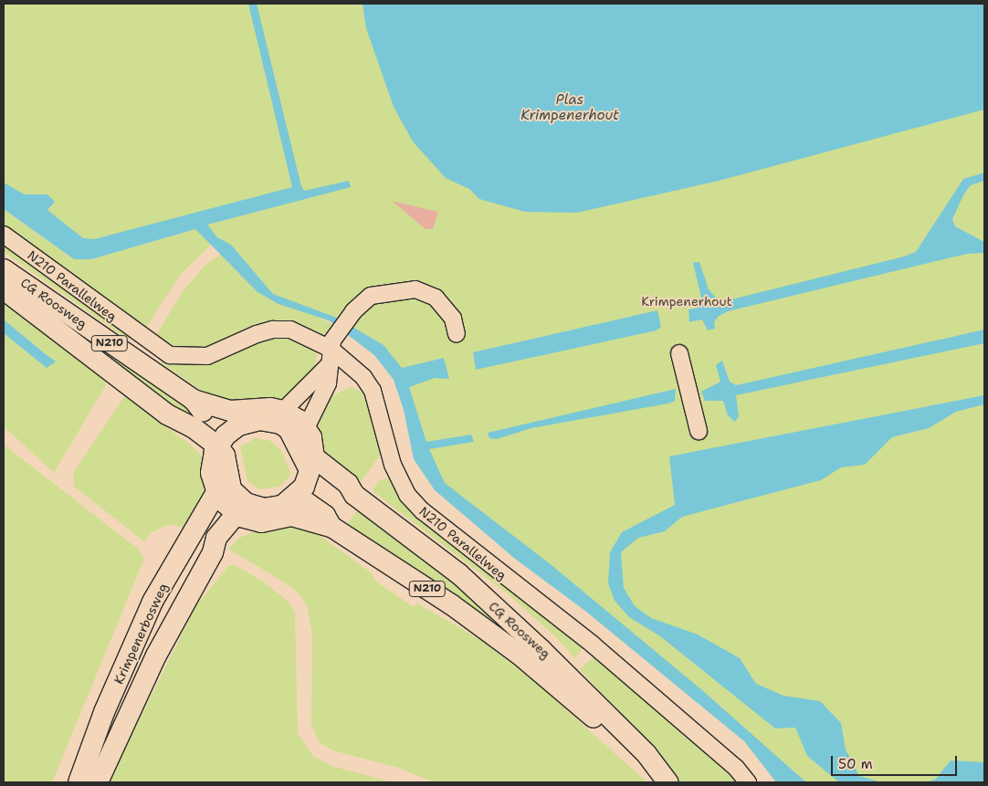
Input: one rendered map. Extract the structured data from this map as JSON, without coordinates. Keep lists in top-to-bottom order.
{
  "streets": {
    "main road": ["CG Roosweg", "N210", "Krimpenerbosweg"],
    "street": ["N210 Parallelweg"]
  },
  "crossings": [
    ["CG Roosweg", "N210"],
    ["CG Roosweg", "Krimpenerbosweg"],
    ["N210", "Krimpenerbosweg"]
  ],
  "water": ["Plas Krimpenerhout"],
  "parks": ["Krimpenerhout"],
  "scale_bar": "50 m"
}
